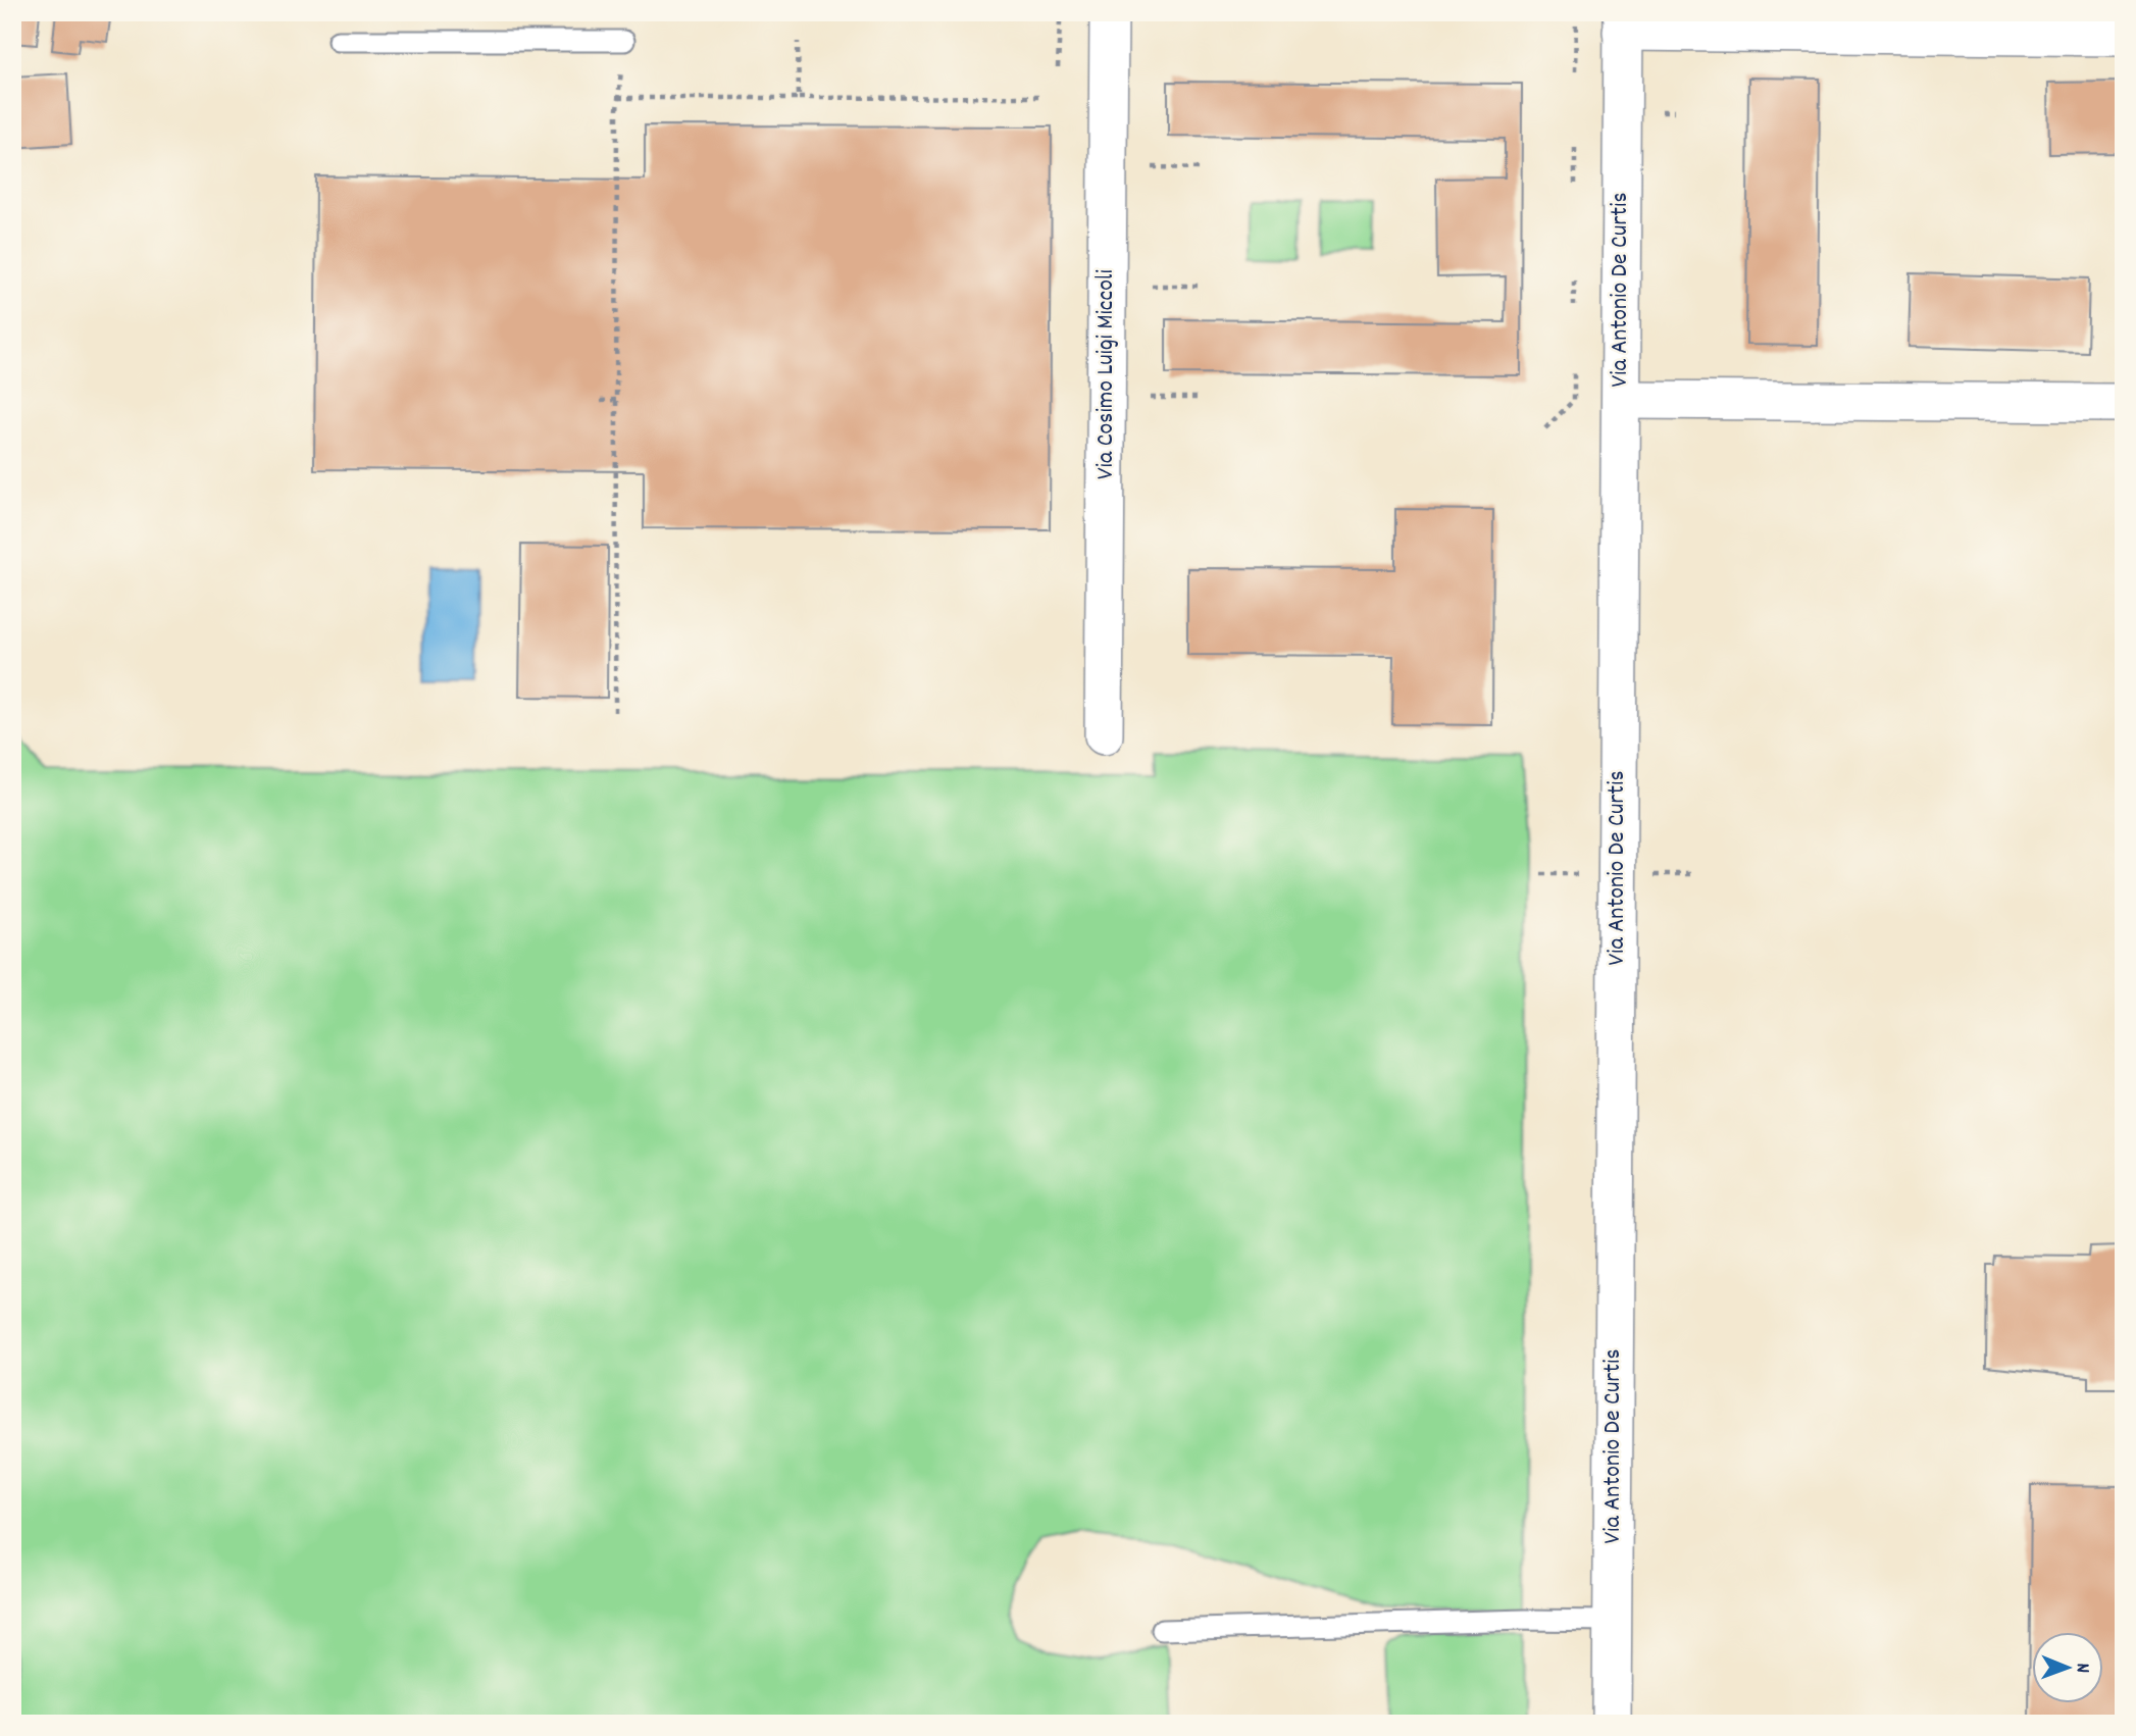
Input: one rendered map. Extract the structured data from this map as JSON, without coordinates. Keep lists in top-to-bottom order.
{
  "streets": {
    "street": ["Via Antonio De Curtis", "Via Cosimo Luigi Miccoli"]
  },
  "north": "right"
}
